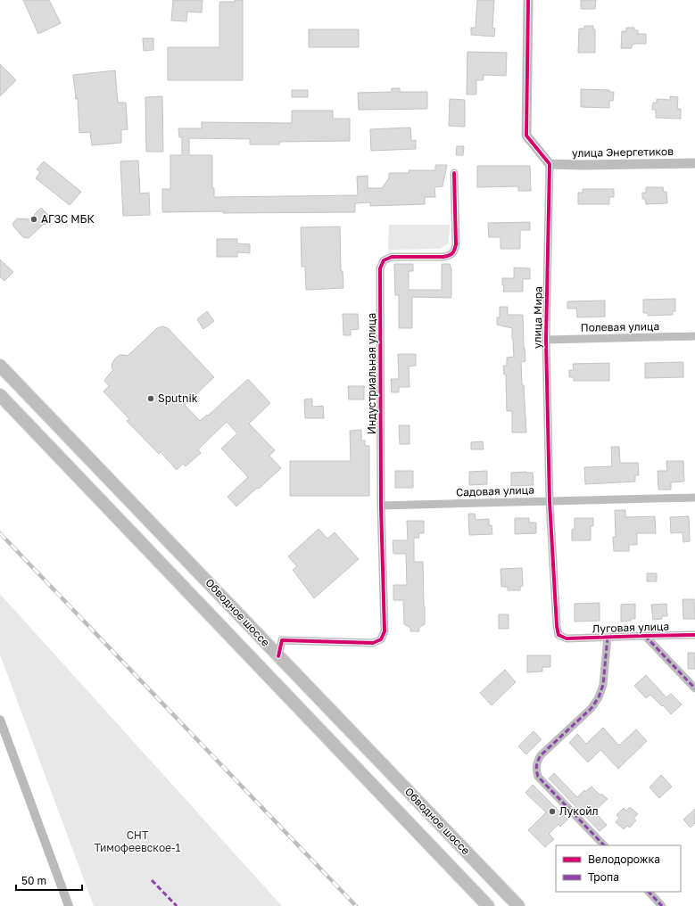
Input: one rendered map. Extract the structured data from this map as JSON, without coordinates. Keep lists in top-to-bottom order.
{
  "streets": {
    "main road": ["Обводное шоссе"],
    "street": [
      "улица Энергетиков",
      "улица Мира",
      "Полевая улица",
      "Индустриальная улица",
      "Садовая улица",
      "Луговая улица"
    ]
  },
  "crossings": [
    ["улица Энергетиков", "улица Мира"],
    ["улица Мира", "Полевая улица"],
    ["улица Мира", "Садовая улица"],
    ["улица Мира", "Луговая улица"],
    ["Индустриальная улица", "Садовая улица"],
    ["Индустриальная улица", "Обводное шоссе"]
  ],
  "parks": ["СНТ Тимофеевское-1"],
  "places": ["АГЗС МБК", "Sputnik", "Лукойл"],
  "legend": ["Велодорожка", "Тропа"],
  "scale_bar": "50 m"
}
